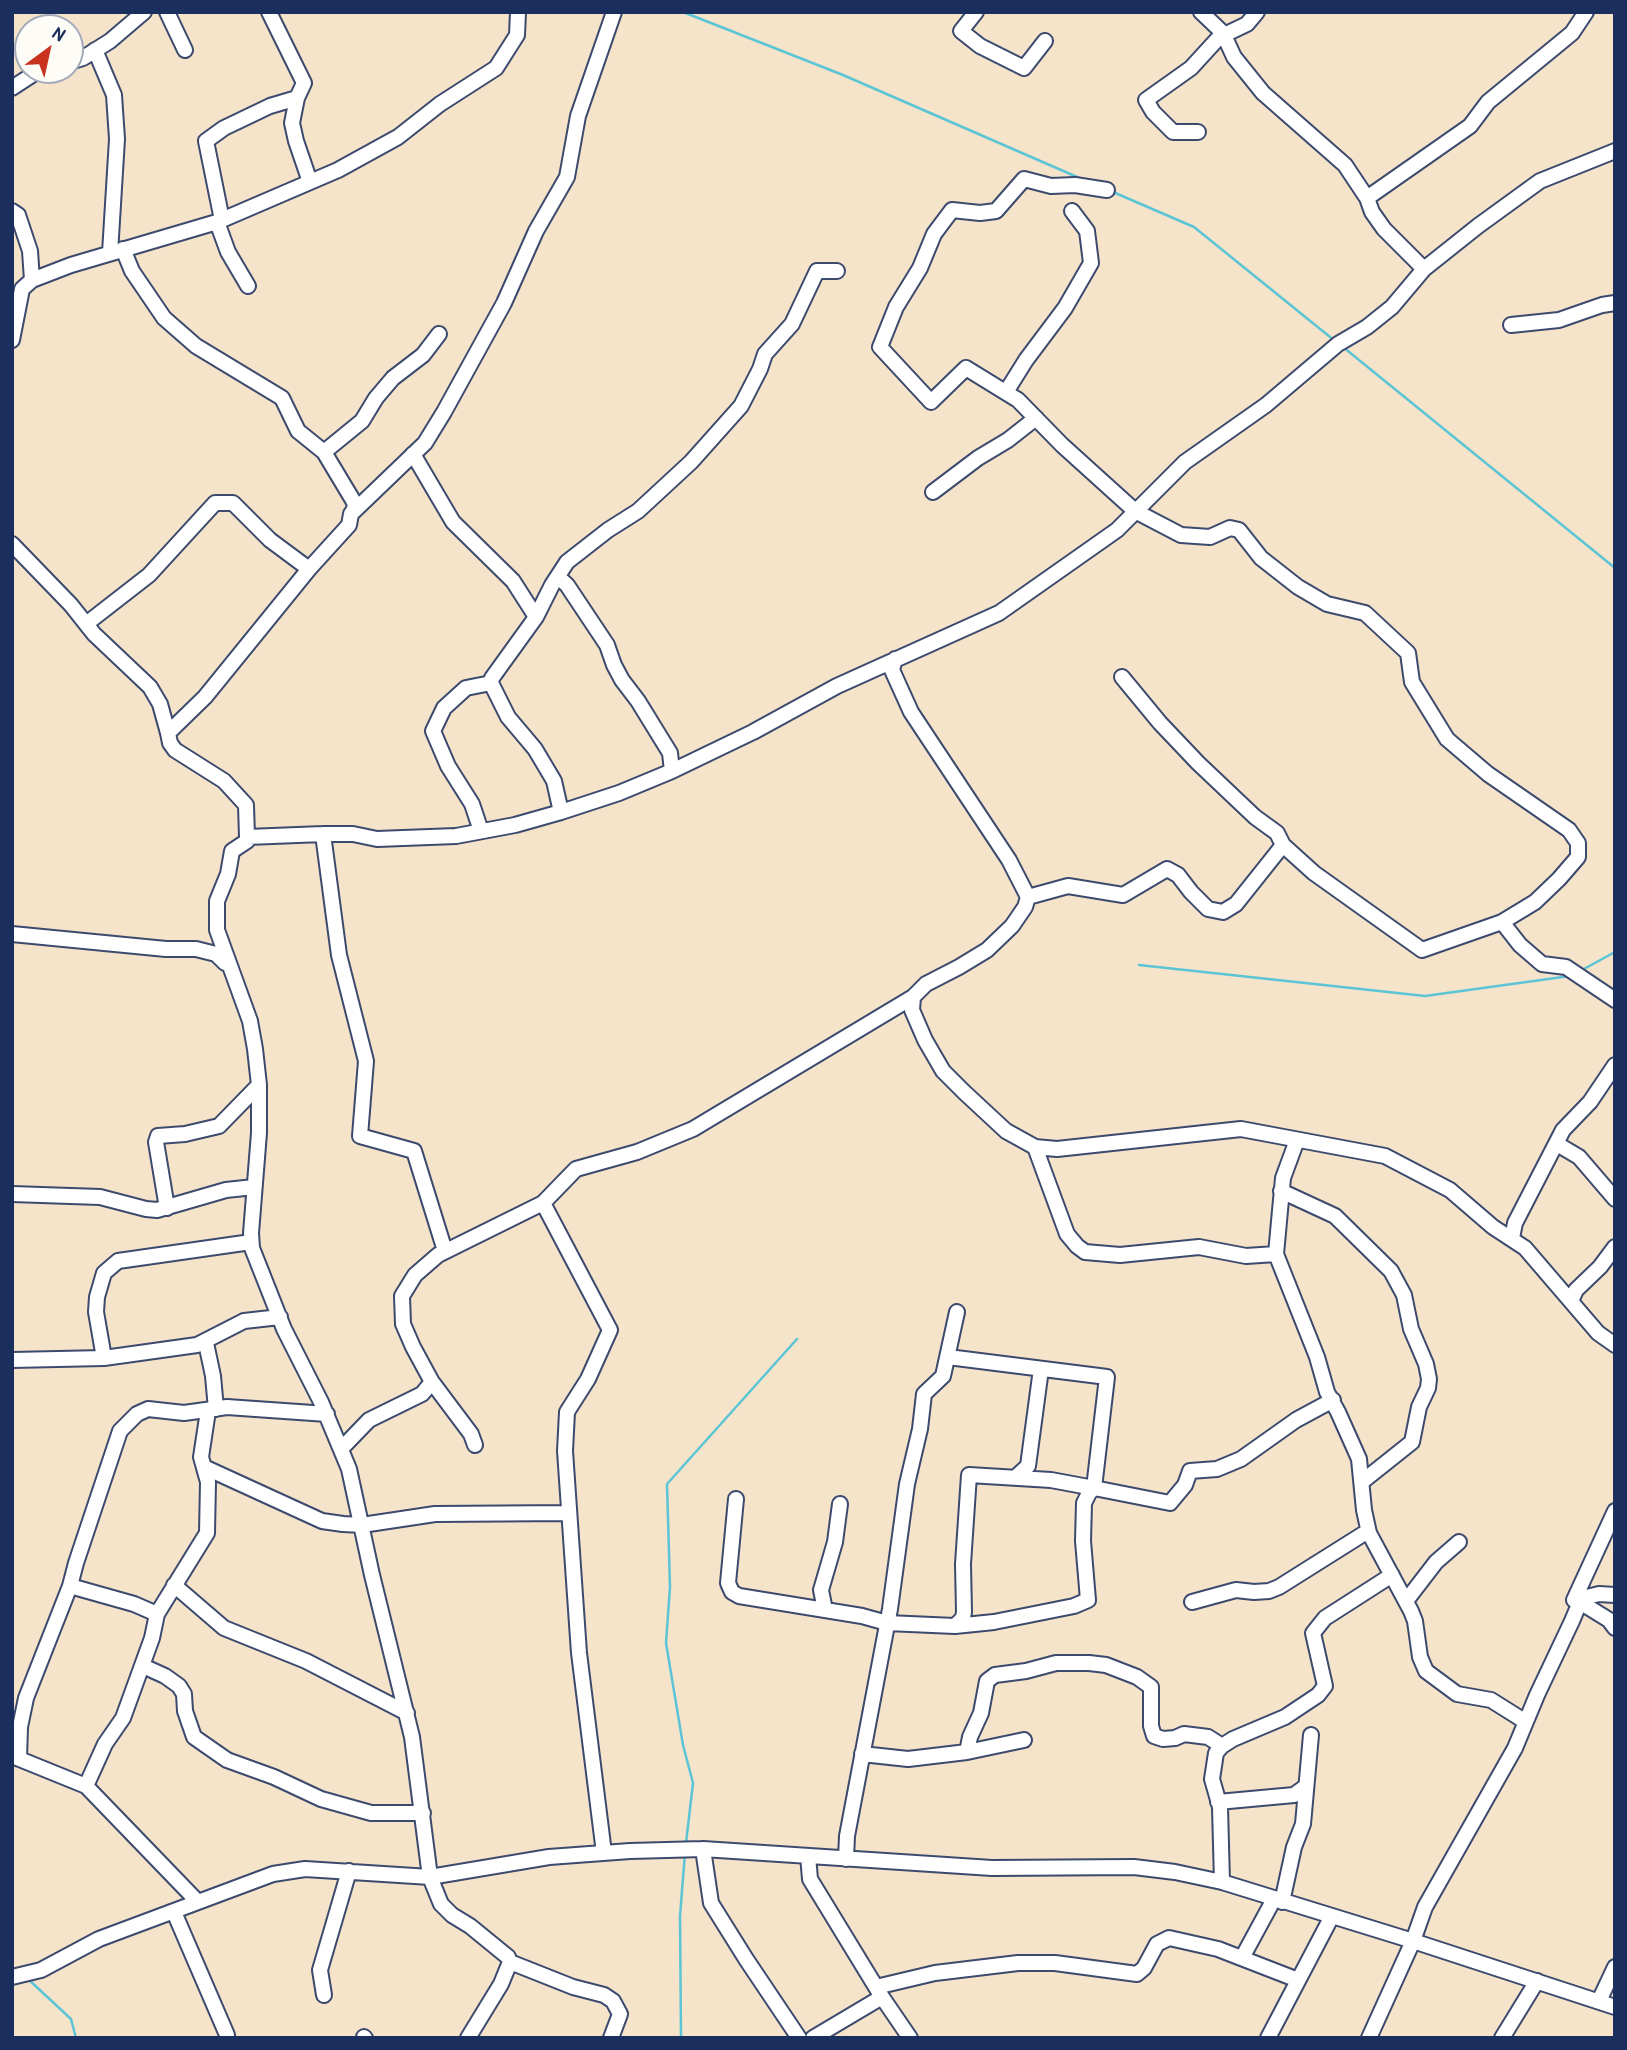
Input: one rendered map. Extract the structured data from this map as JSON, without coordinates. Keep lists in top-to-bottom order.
{
  "north": "top right"
}
